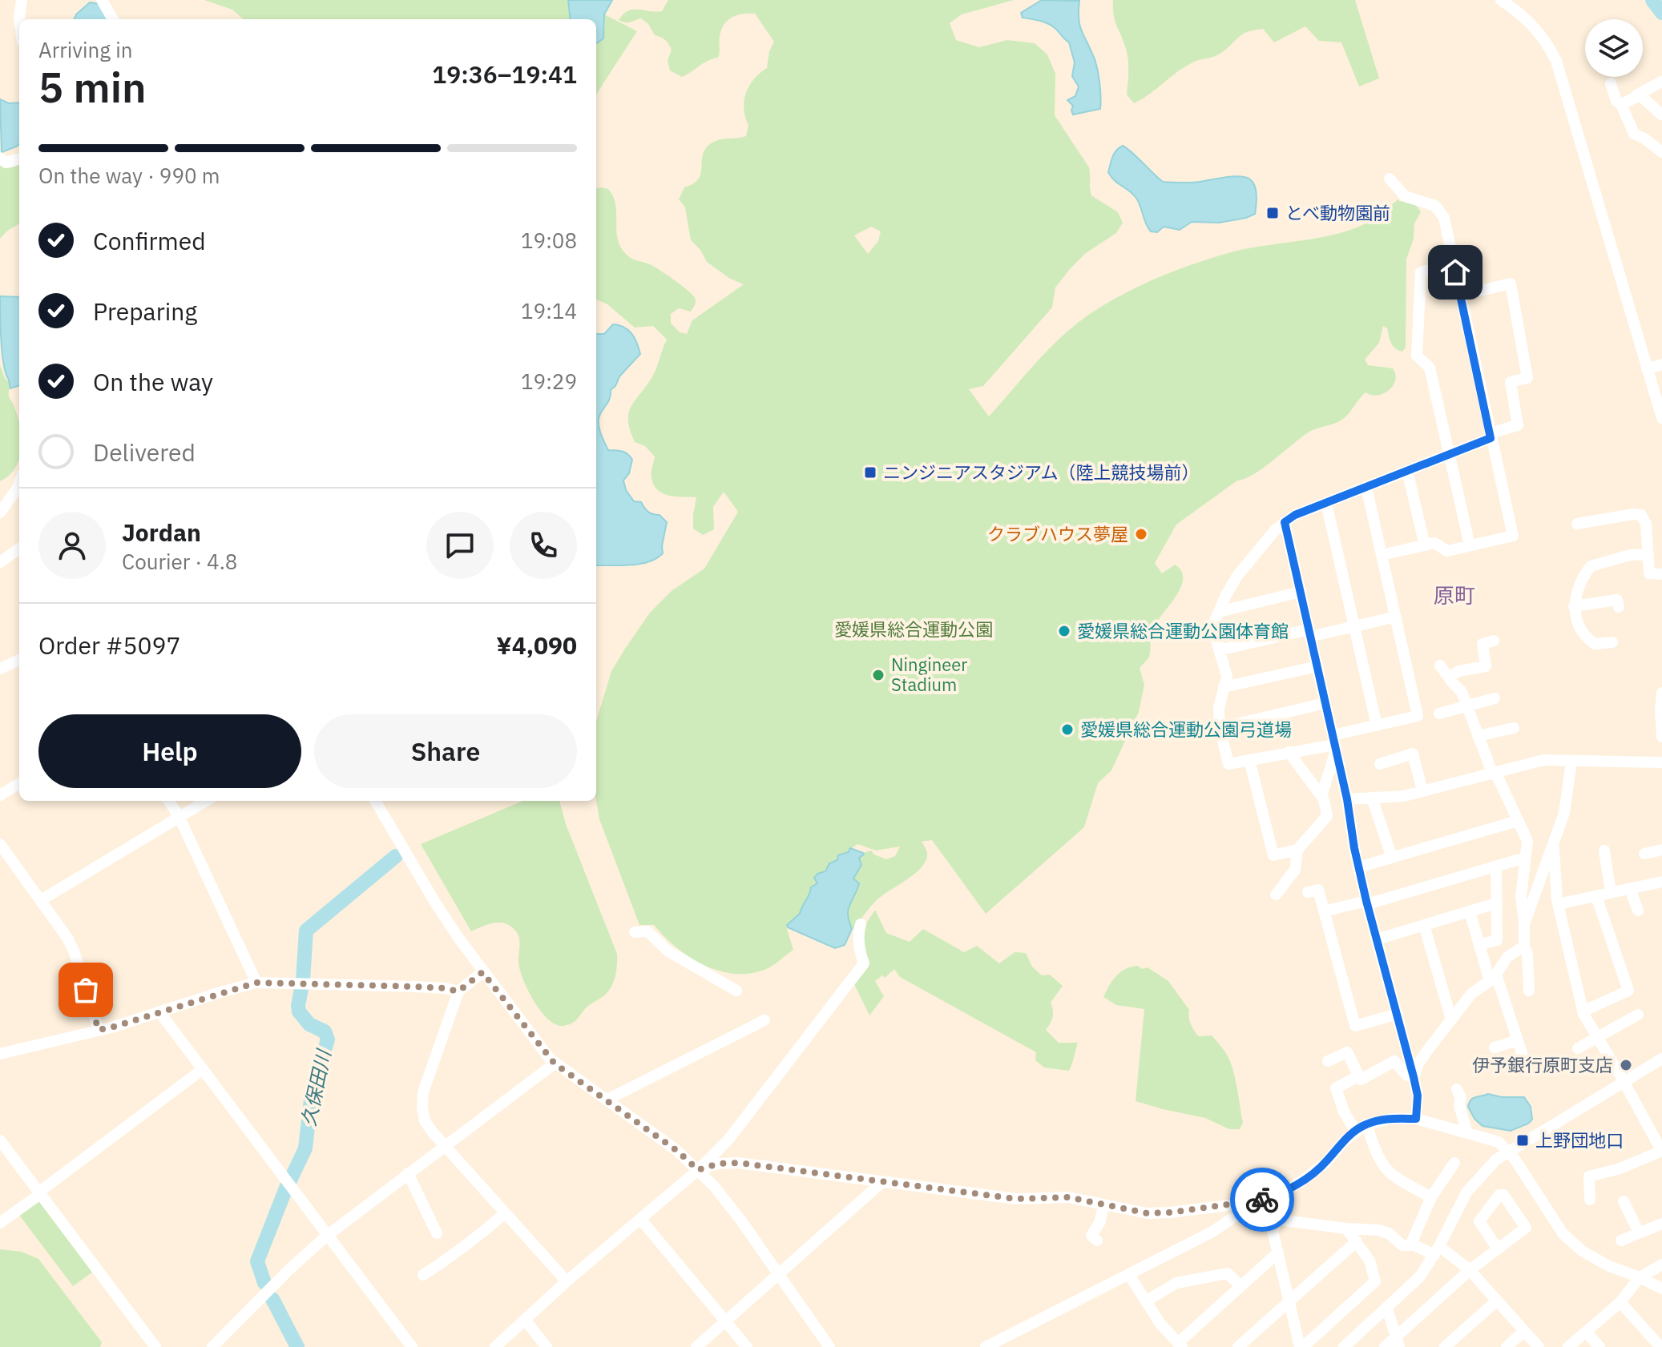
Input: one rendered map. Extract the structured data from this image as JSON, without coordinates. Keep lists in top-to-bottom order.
{
  "districts": ["原町"],
  "water": ["久保田川"],
  "parks": ["愛媛県総合運動公園"],
  "places": {
    "transit": ["とべ動物園前", "ニンジニアスタジアム（陸上競技場前）", "上野団地口"],
    "other": [
      "クラブハウス夢屋",
      "愛媛県総合運動公園体育館",
      "Ningineer Stadium",
      "愛媛県総合運動公園弓道場",
      "伊予銀行原町支店"
    ]
  },
  "page": {
    "heading": ["5 min", "Arriving in", "19:36–19:41"],
    "panel": [
      "Jordan",
      "Courier · 4.8",
      "Order #5097",
      "¥4,090"
    ],
    "bar": "On the way · 990 m",
    "list": [
      ["Confirmed", "19:08"],
      ["Preparing", "19:14"],
      ["On the way", "19:29"],
      "Delivered"
    ],
    "buttons": ["Help", "Share"]
  }
}
